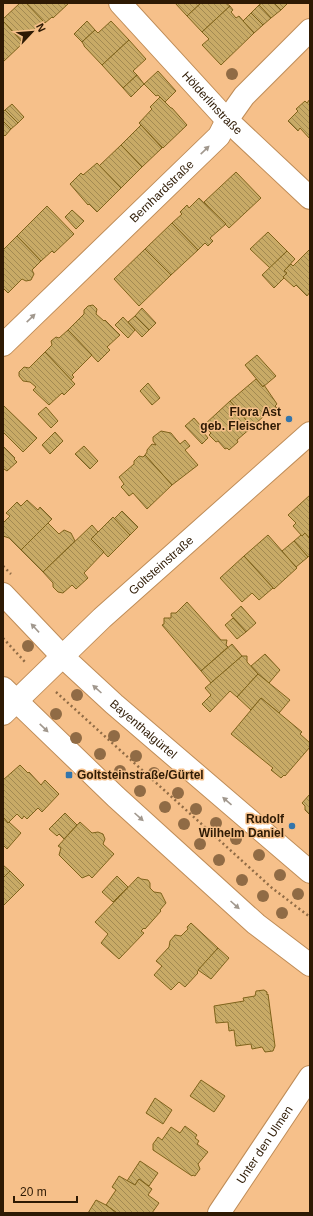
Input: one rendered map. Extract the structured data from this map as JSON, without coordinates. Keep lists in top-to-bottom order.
{
  "streets": {
    "street": [
      "Hölderlinstraße",
      "Bernhardstraße",
      "Goltsteinstraße",
      "Bayenthalgürtel",
      "Unter den Ulmen"
    ]
  },
  "crossings": [
    ["Hölderlinstraße", "Bernhardstraße"],
    ["Goltsteinstraße", "Bayenthalgürtel"]
  ],
  "one_way": ["Bernhardstraße"],
  "places": {
    "other": ["Flora Ast geb. Fleischer", "Rudolf Wilhelm Daniel"],
    "transit": ["Goltsteinstraße/Gürtel"]
  },
  "scale_bar": "20 m",
  "north": "top right"
}
